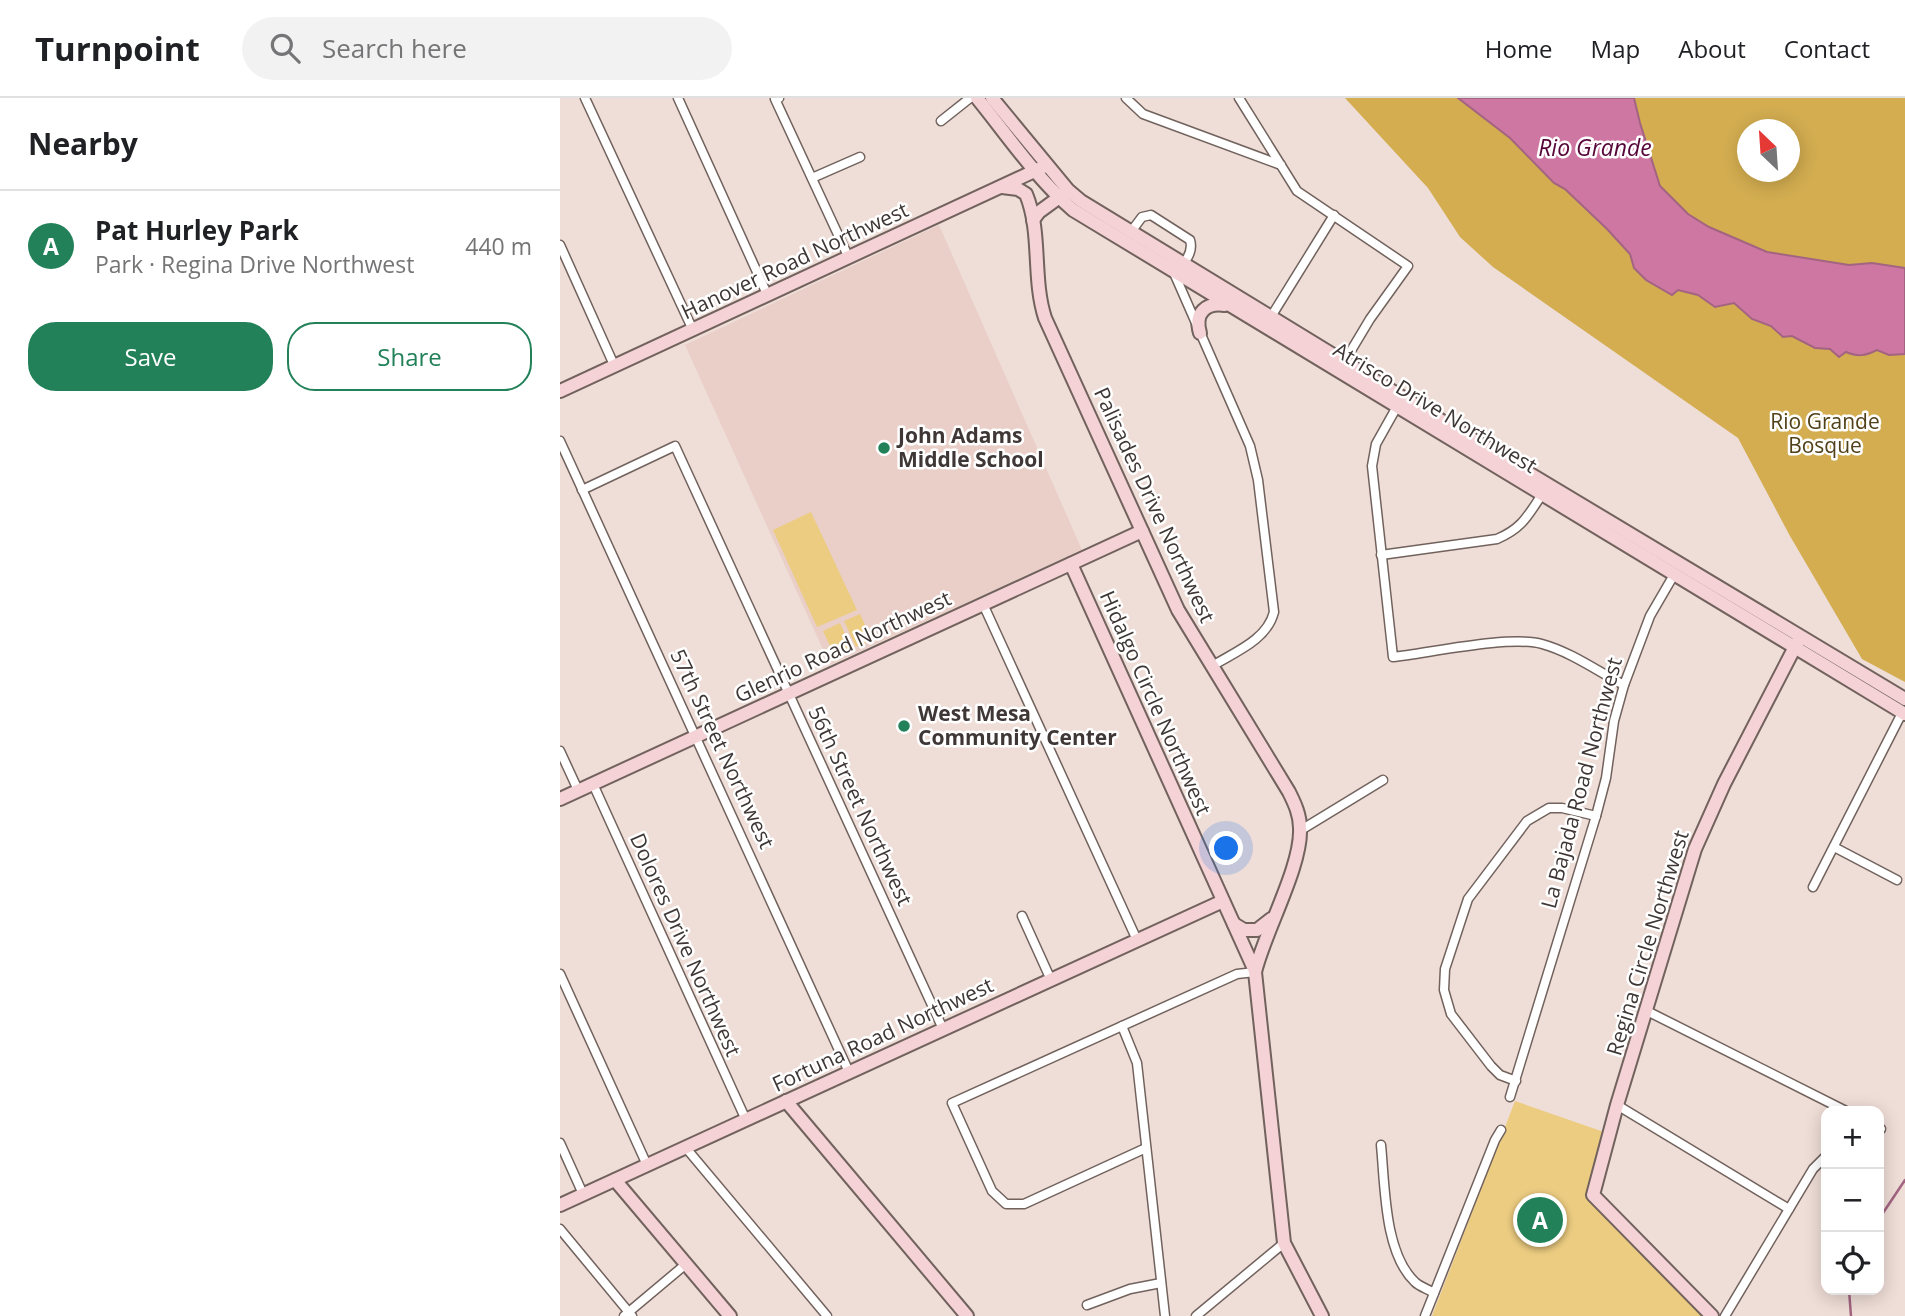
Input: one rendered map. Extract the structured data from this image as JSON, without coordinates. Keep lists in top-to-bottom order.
{
  "streets": {
    "street": [
      "Hanover Road Northwest",
      "Atrisco Drive Northwest",
      "Palisades Drive Northwest",
      "Glenrio Road Northwest",
      "Hidalgo Circle Northwest",
      "57th Street Northwest",
      "La Bajada Road Northwest",
      "56th Street Northwest",
      "Regina Circle Northwest",
      "Dolores Drive Northwest",
      "Fortuna Road Northwest"
    ]
  },
  "crossings": [
    ["Hanover Road Northwest", "Atrisco Drive Northwest"],
    ["Atrisco Drive Northwest", "La Bajada Road Northwest"],
    ["Atrisco Drive Northwest", "Regina Circle Northwest"],
    ["Palisades Drive Northwest", "Glenrio Road Northwest"],
    ["Palisades Drive Northwest", "Hidalgo Circle Northwest"],
    ["Glenrio Road Northwest", "Hidalgo Circle Northwest"],
    ["Glenrio Road Northwest", "57th Street Northwest"],
    ["Glenrio Road Northwest", "56th Street Northwest"],
    ["Glenrio Road Northwest", "Dolores Drive Northwest"],
    ["Hidalgo Circle Northwest", "Fortuna Road Northwest"],
    ["57th Street Northwest", "56th Street Northwest"],
    ["57th Street Northwest", "Fortuna Road Northwest"],
    ["56th Street Northwest", "Fortuna Road Northwest"],
    ["Dolores Drive Northwest", "Fortuna Road Northwest"]
  ],
  "water": ["Rio Grande"],
  "parks": ["Rio Grande Bosque"],
  "places": ["John Adams Middle School", "West Mesa Community Center"],
  "north": "top left",
  "page": {
    "header": "Turnpoint",
    "search": "Search here",
    "nav": [
      "Home",
      "Map",
      "About",
      "Contact"
    ],
    "heading": "Nearby",
    "list": [
      {
        "mark": "A",
        "name": "Pat Hurley Park",
        "note": "Park · Regina Drive Northwest",
        "value": "440 m"
      }
    ],
    "buttons": ["Save", "Share"],
    "map_buttons": ["+", "−"],
    "pins": "A"
  }
}
